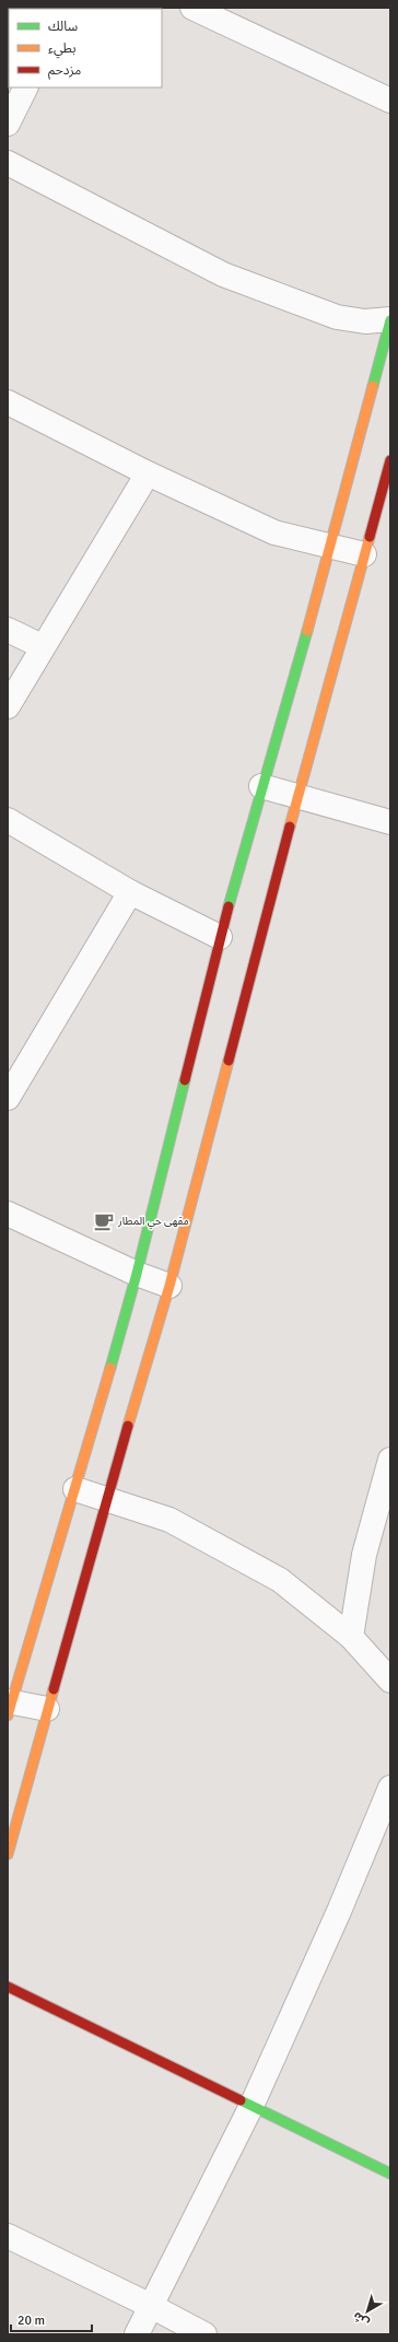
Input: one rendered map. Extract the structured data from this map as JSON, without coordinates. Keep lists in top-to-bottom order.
{
  "places": {
    "cafe": ["مقهى حي المطار"]
  },
  "legend": ["سالك", "بطيء", "مزدحم"],
  "scale_bar": "20 m",
  "north": "bottom left"
}
